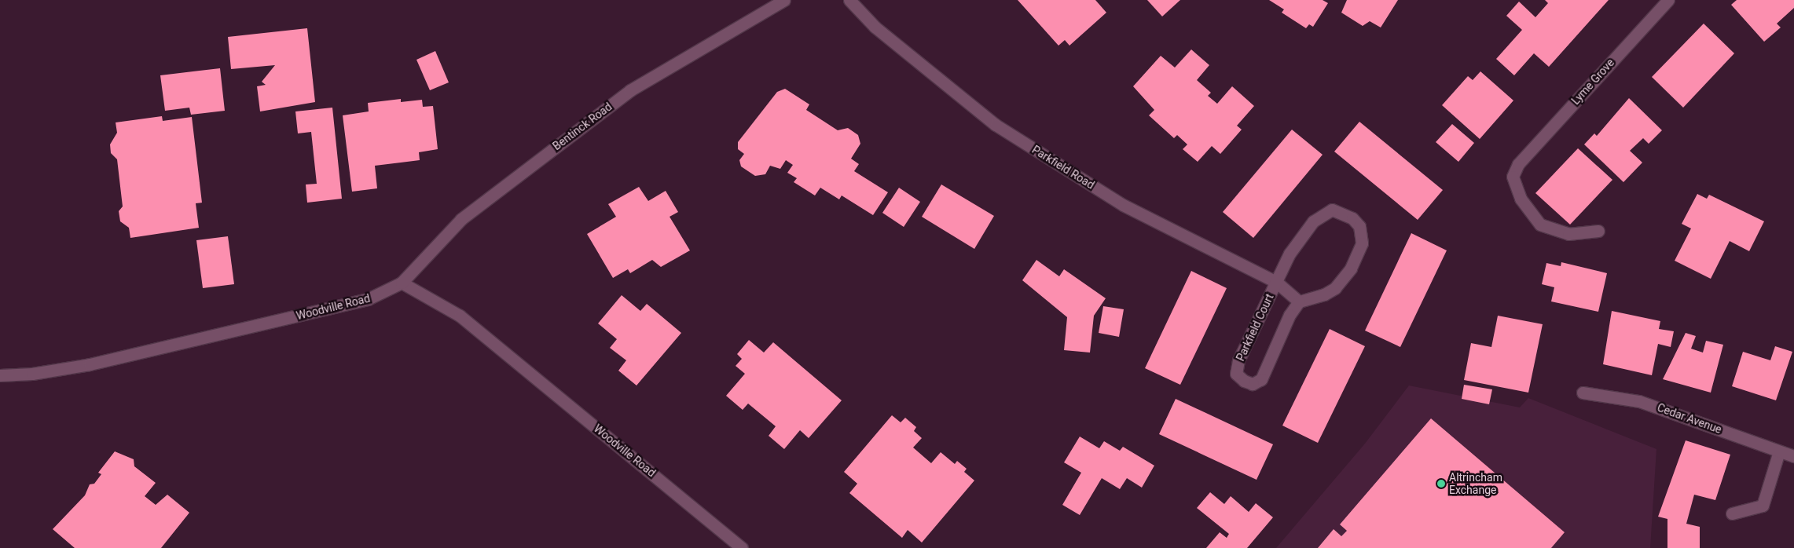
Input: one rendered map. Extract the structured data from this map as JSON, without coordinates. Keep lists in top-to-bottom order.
{
  "streets": {
    "street": [
      "Lyme Grove",
      "Bentinck Road",
      "Parkfield Road",
      "Woodville Road",
      "Parkfield Court",
      "Cedar Avenue"
    ]
  },
  "crossings": [
    ["Bentinck Road", "Woodville Road"],
    ["Parkfield Road", "Parkfield Court"]
  ],
  "places": ["Altrincham Exchange"]
}
